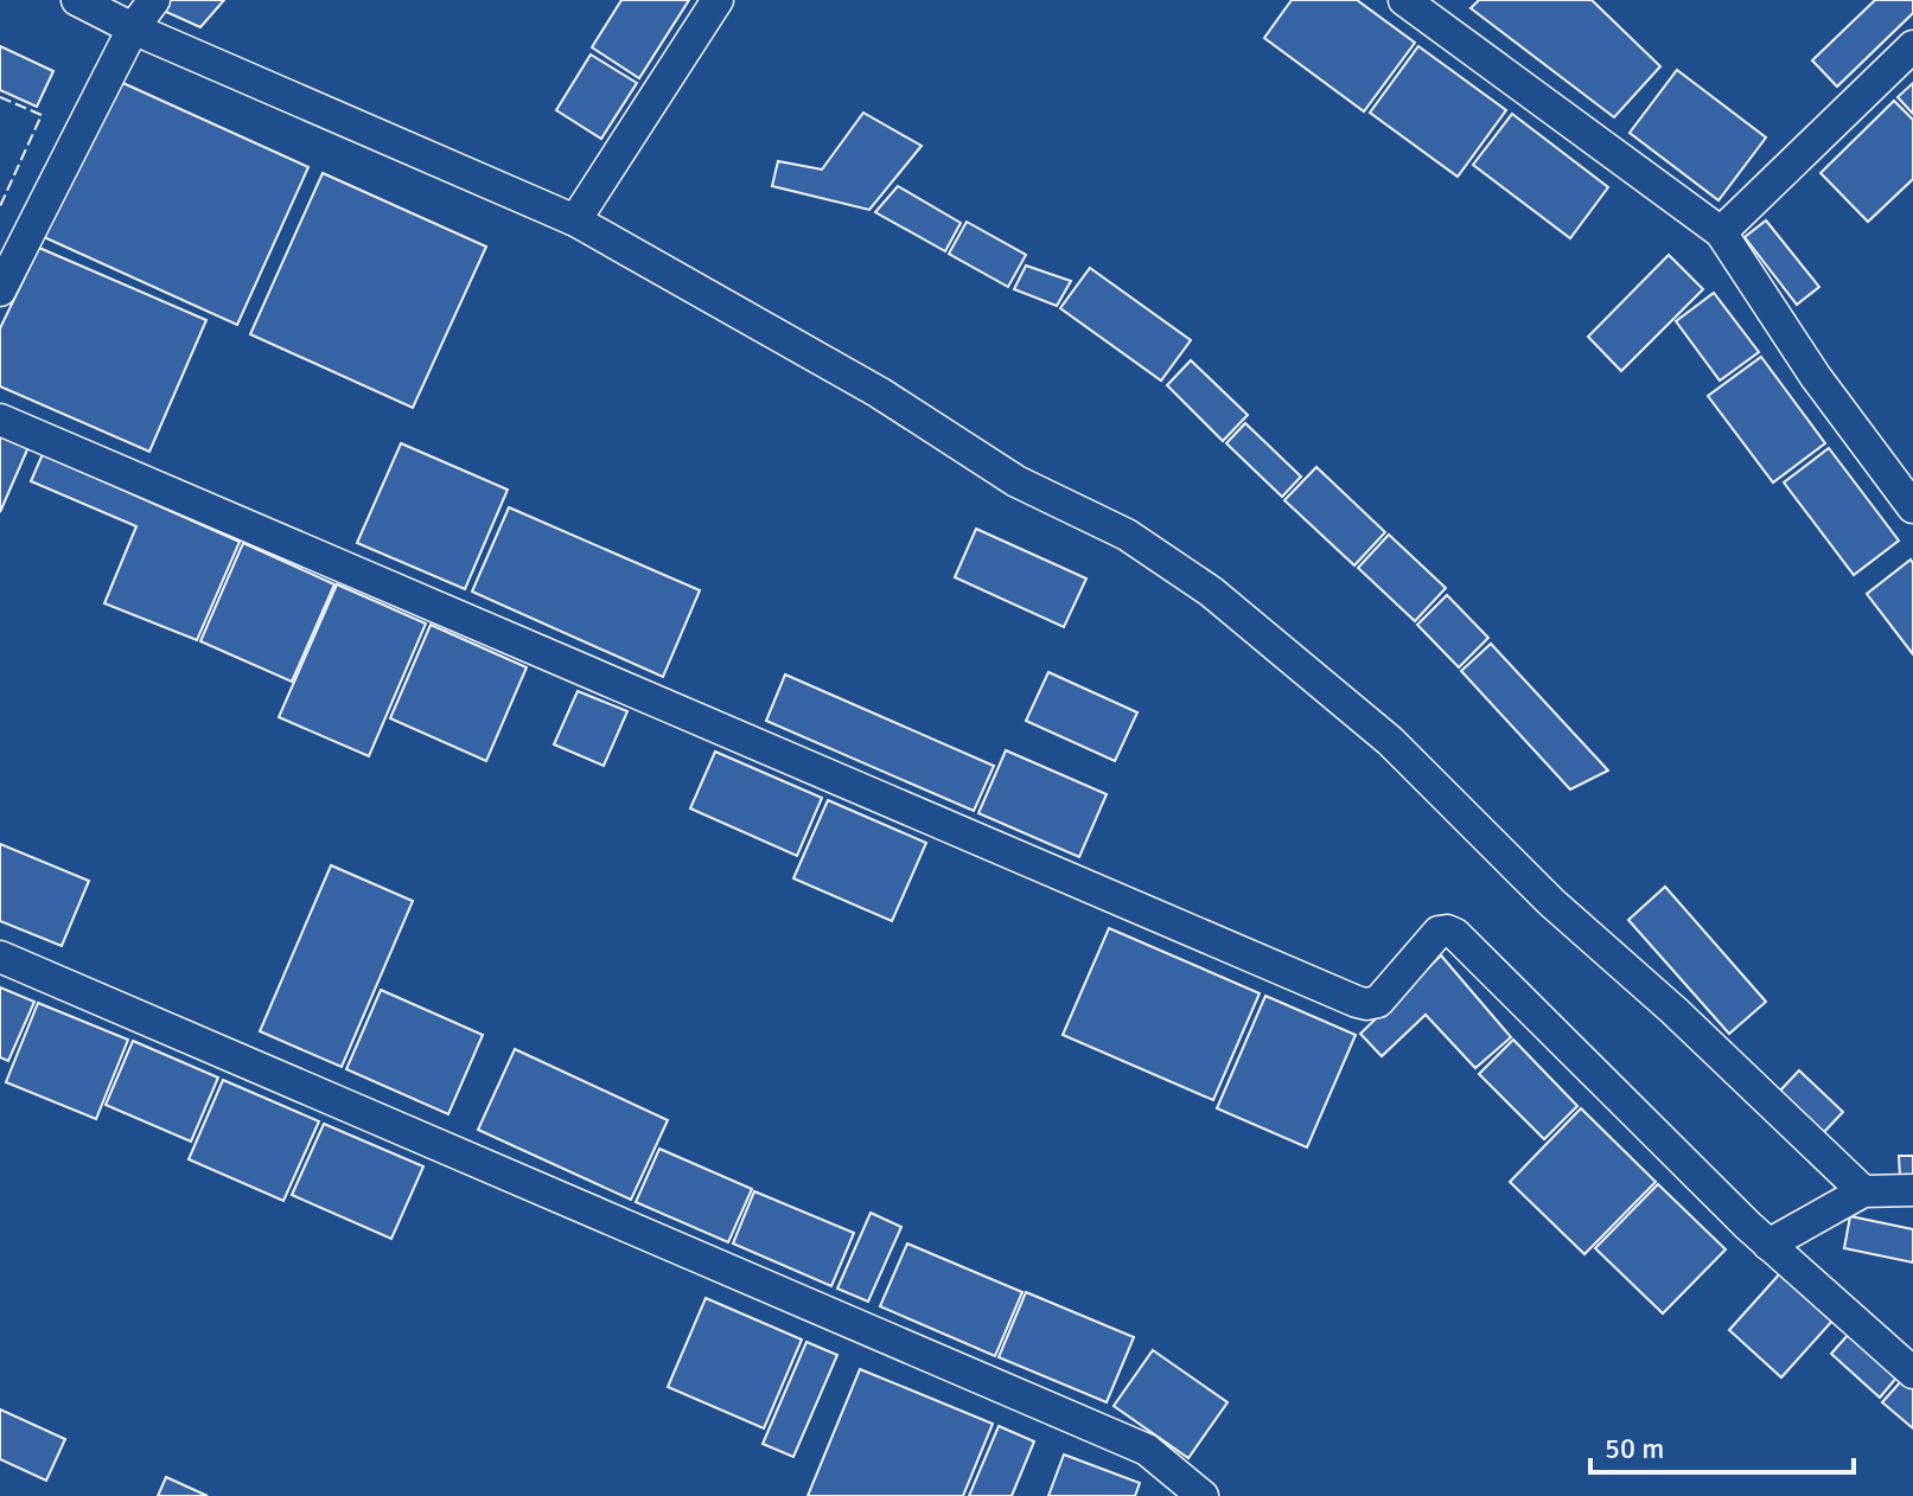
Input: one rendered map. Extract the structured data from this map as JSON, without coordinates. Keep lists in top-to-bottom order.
{
  "scale_bar": "50 m"
}
